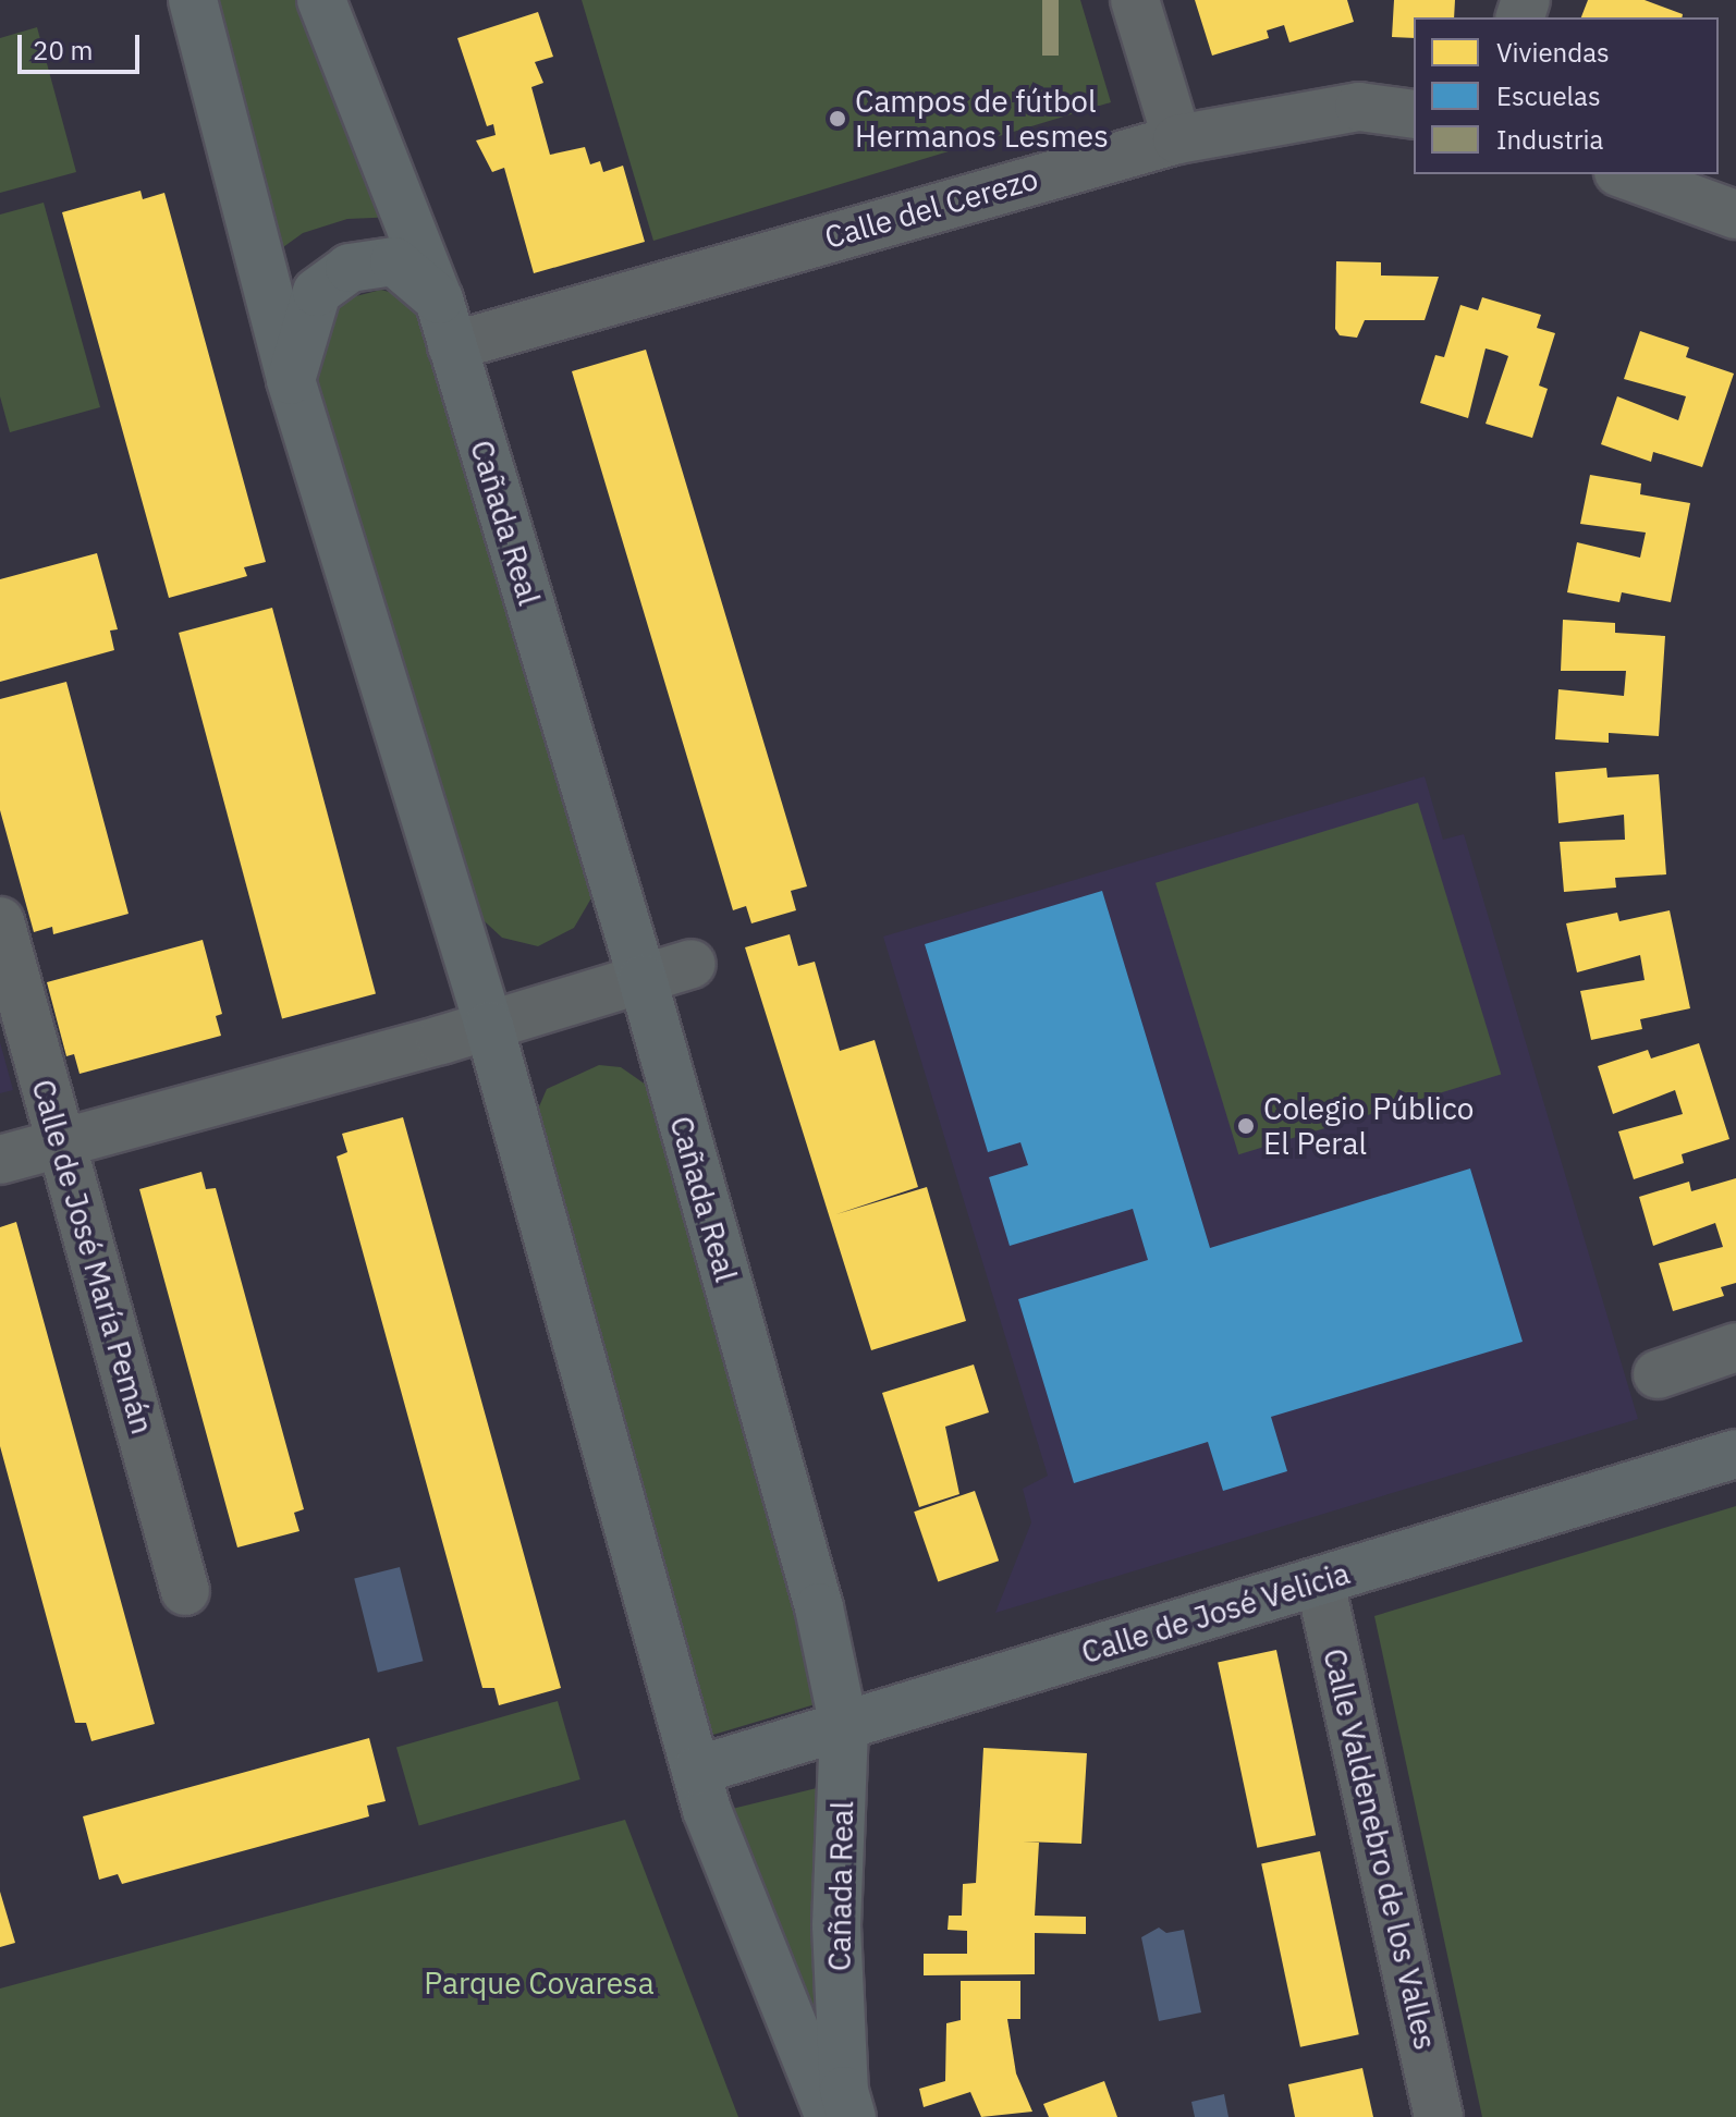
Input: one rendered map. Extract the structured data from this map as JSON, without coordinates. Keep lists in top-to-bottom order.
{
  "streets": {
    "street": [
      "Calle del Cerezo",
      "Cañada Real",
      "Calle de José María Pemán",
      "Calle de José Velicia",
      "Calle Valdenebro de los Valles"
    ]
  },
  "crossings": [
    ["Calle del Cerezo", "Cañada Real"],
    ["Cañada Real", "Calle de José Velicia"],
    ["Calle de José Velicia", "Calle Valdenebro de los Valles"]
  ],
  "parks": ["Parque Covaresa"],
  "places": ["Campos de fútbol Hermanos Lesmes", "Colegio Público El Peral"],
  "legend": ["Viviendas", "Escuelas", "Industria"],
  "scale_bar": "20 m"
}
